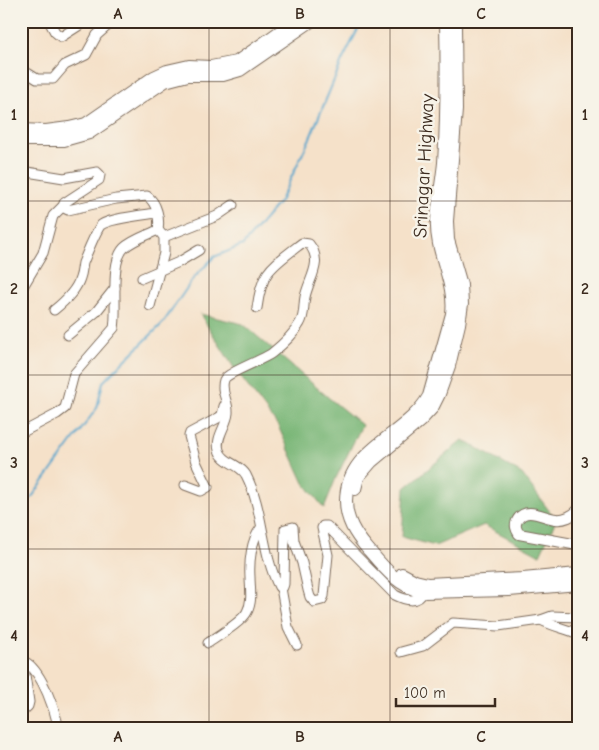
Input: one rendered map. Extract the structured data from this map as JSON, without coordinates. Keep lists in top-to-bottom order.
{
  "streets": {
    "highway": ["Srinagar Highway"]
  },
  "scale_bar": "100 m",
  "grid": {
    "columns": ["A", "B", "C"],
    "rows": [
      "1",
      "2",
      "3",
      "4"
    ]
  }
}
